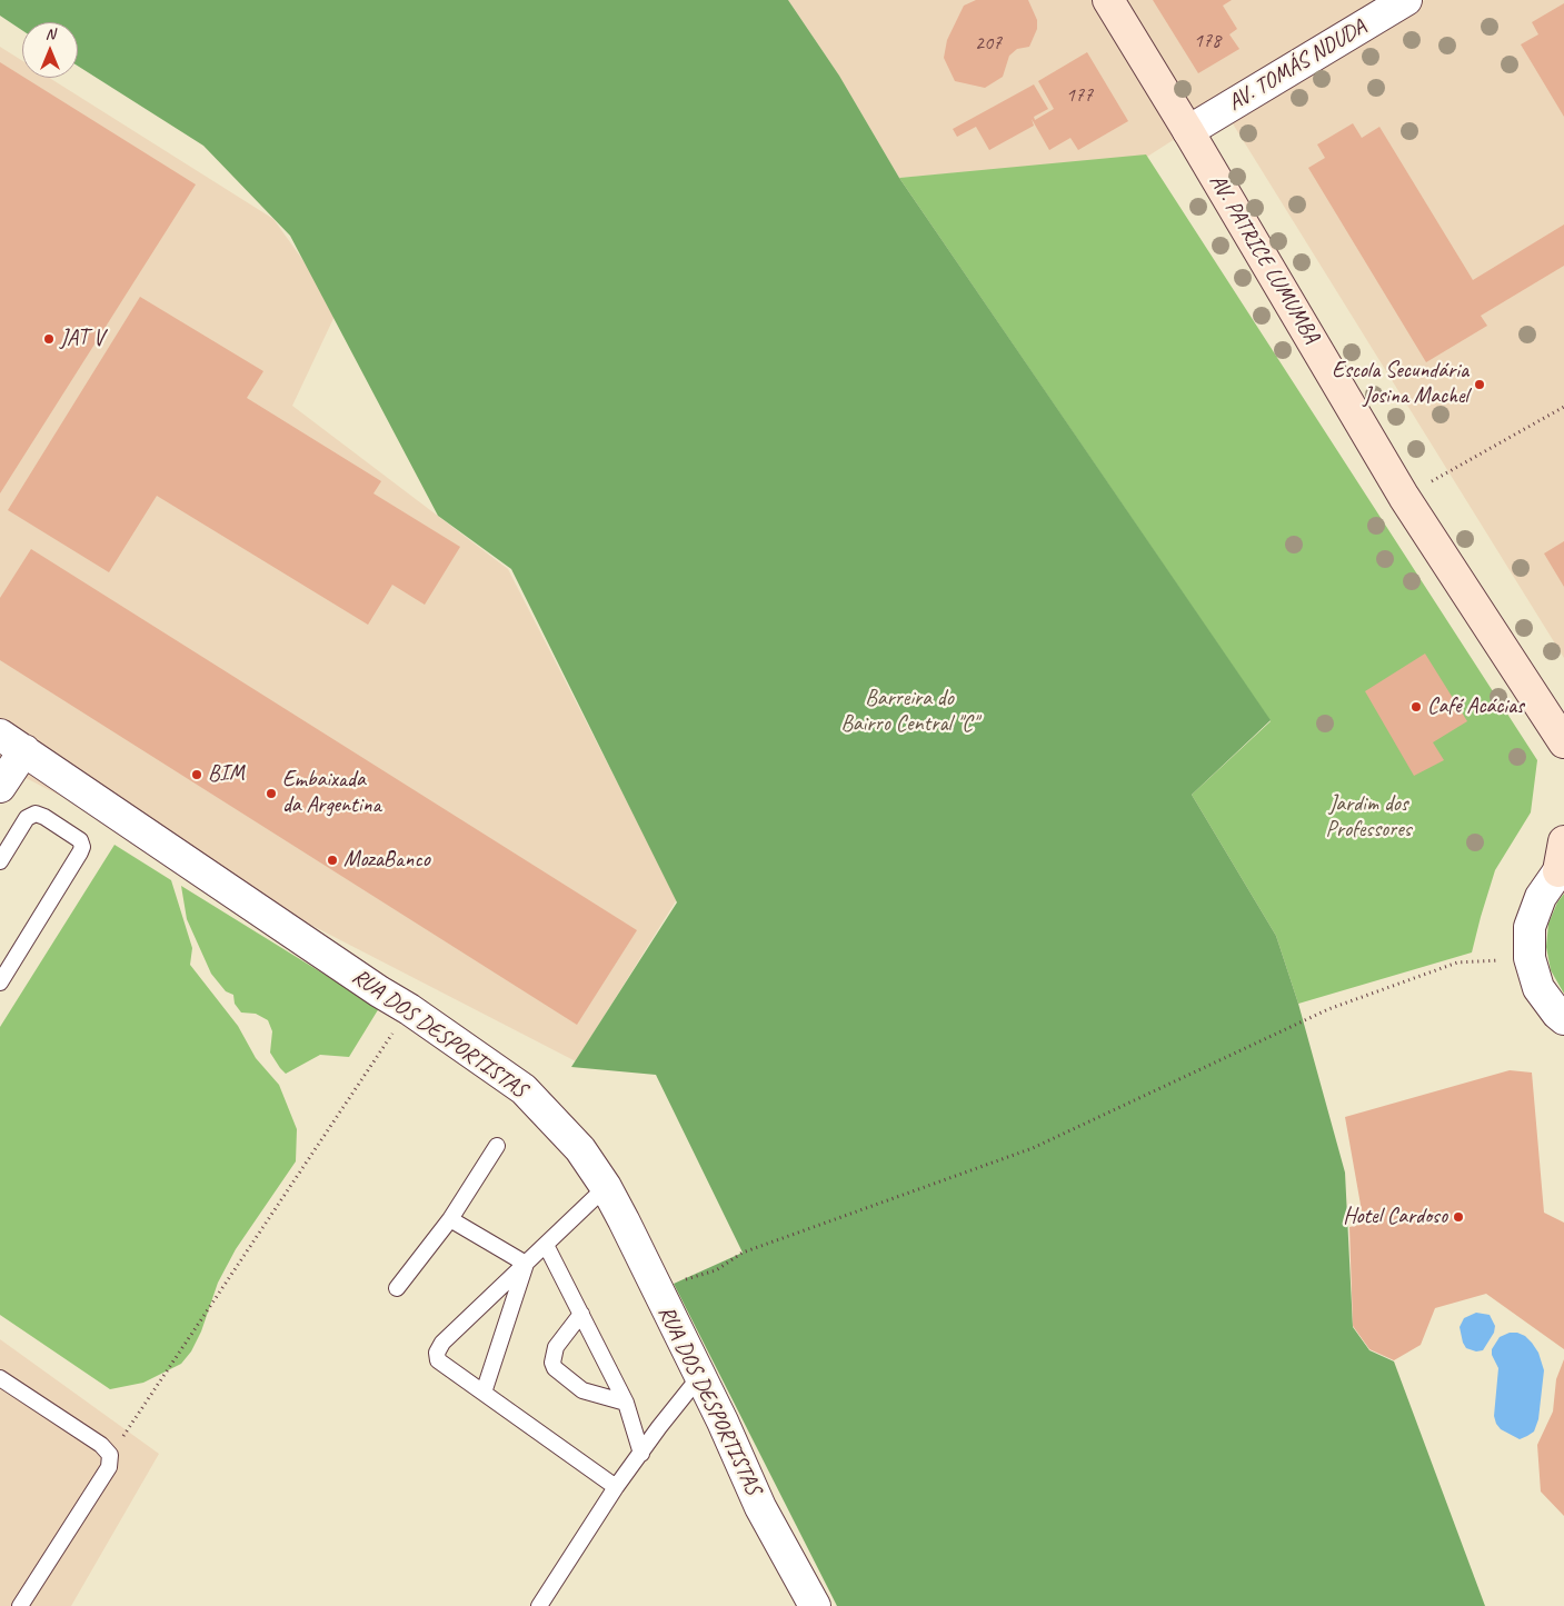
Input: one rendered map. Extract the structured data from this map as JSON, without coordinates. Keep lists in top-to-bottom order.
{
  "streets": {
    "main road": ["AV. PATRICE LUMUMBA"],
    "street": ["AV. TOMÁS NDUDA", "RUA DOS DESPORTISTAS"]
  },
  "crossings": [
    ["AV. TOMÁS NDUDA", "AV. PATRICE LUMUMBA"]
  ],
  "parks": ["Barreira do Bairro Central \"C\"", "Jardim dos Professores"],
  "places": [
    "JAT V",
    "Escola Secundária Josina Machel",
    "Café Acácias",
    "BIM",
    "Embaixada da Argentina",
    "MozaBanco",
    "Hotel Cardoso"
  ],
  "house_numbers": ["178", "207", "177"],
  "north": "top"
}
